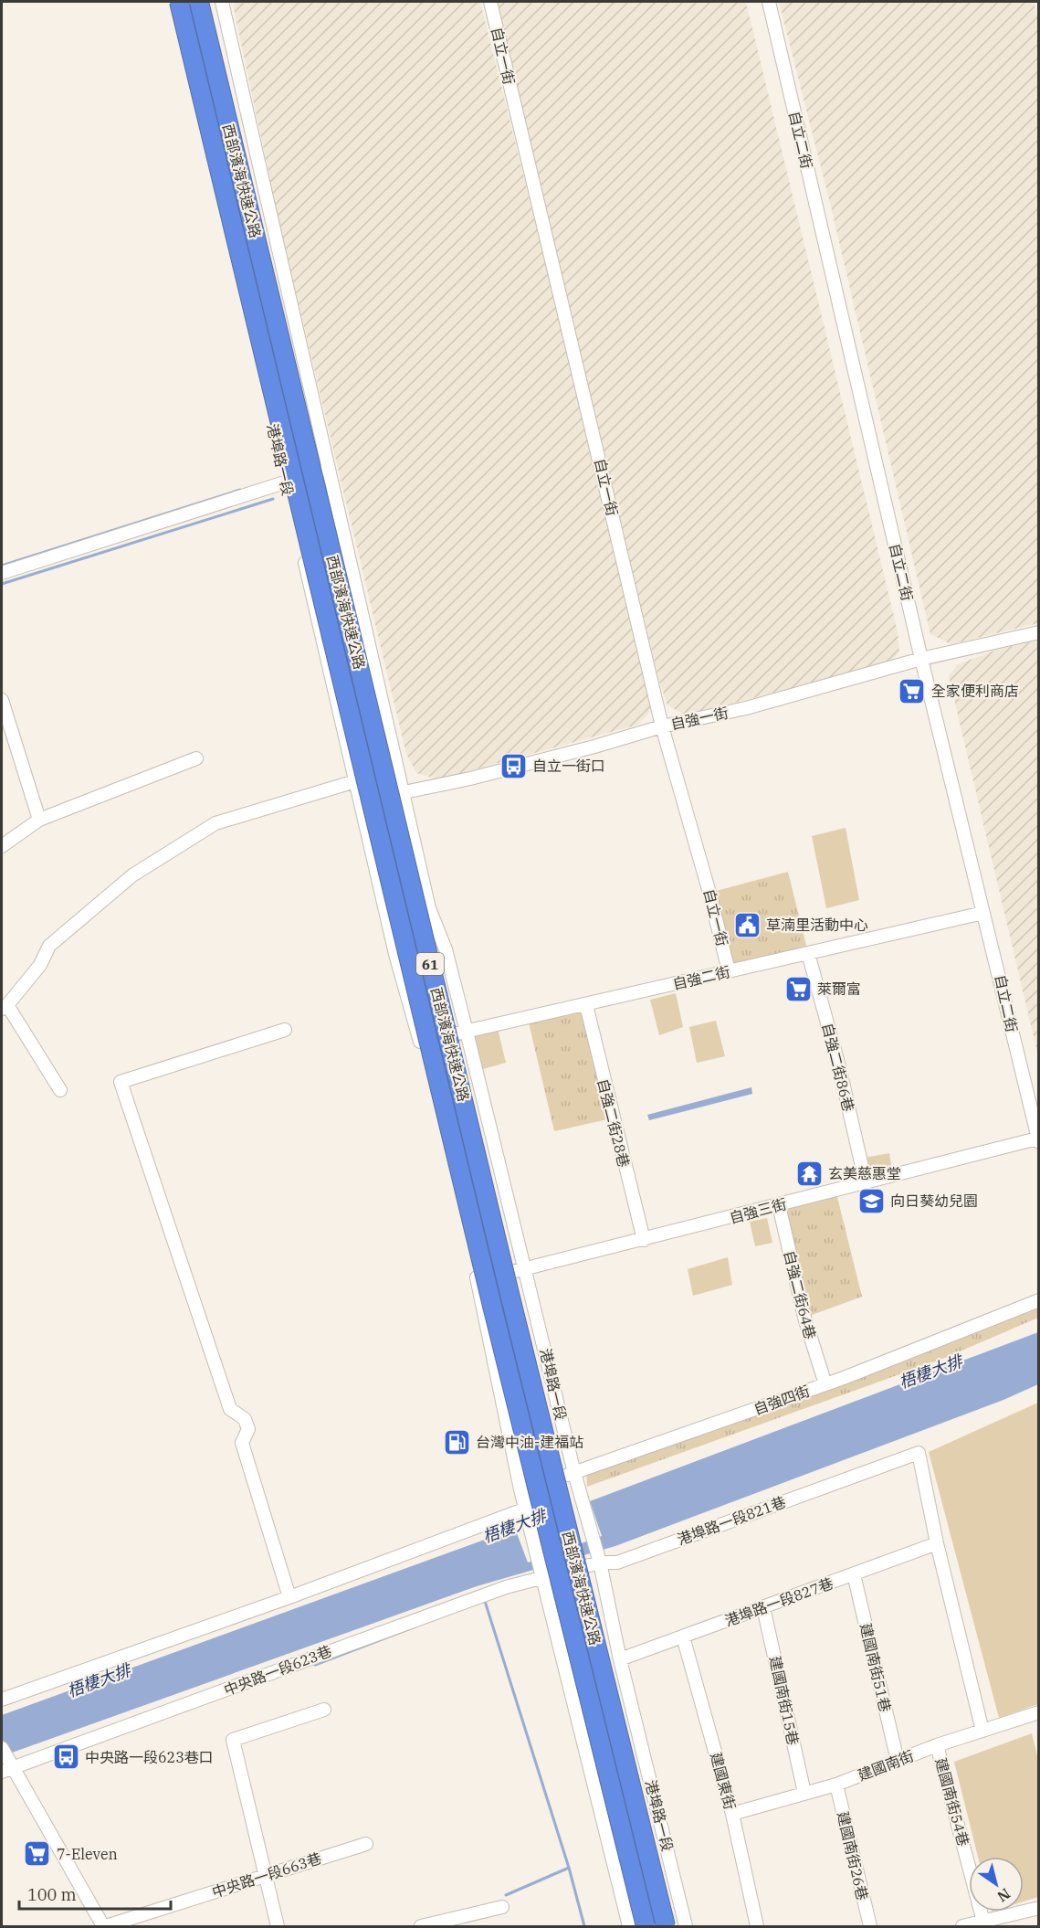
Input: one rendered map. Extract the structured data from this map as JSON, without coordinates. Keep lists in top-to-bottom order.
{
  "streets": {
    "highway": ["西部濱海快速公路", "61"],
    "street": [
      "自立一街",
      "自立二街",
      "港埠路一段",
      "自強一街",
      "自強二街",
      "自強二街86巷",
      "自強二街28巷",
      "自強三街",
      "自強二街64巷",
      "自強四街",
      "港埠路一段821巷",
      "港埠路一段827巷",
      "建國南街51巷",
      "中央路一段623巷",
      "建國南街15巷",
      "建國南街",
      "建國東街",
      "建國南街54巷",
      "建國南街26巷",
      "中央路一段663巷"
    ]
  },
  "crossings": [
    ["自立一街", "自強一街"],
    ["自立一街", "自強二街"],
    ["自立二街", "自強一街"],
    ["自立二街", "自強二街"],
    ["自立二街", "自強三街"],
    ["港埠路一段", "自強一街"],
    ["港埠路一段", "自強二街"],
    ["港埠路一段", "自強三街"],
    ["港埠路一段", "自強四街"],
    ["港埠路一段", "港埠路一段821巷"],
    ["港埠路一段", "港埠路一段827巷"],
    ["港埠路一段", "中央路一段623巷"],
    ["自強二街", "自強二街86巷"],
    ["自強二街", "自強二街28巷"],
    ["自強二街86巷", "自強三街"],
    ["自強二街28巷", "自強三街"],
    ["自強三街", "自強二街64巷"],
    ["自強二街64巷", "自強四街"],
    ["港埠路一段821巷", "港埠路一段827巷"],
    ["港埠路一段821巷", "中央路一段623巷"],
    ["港埠路一段827巷", "建國南街51巷"],
    ["港埠路一段827巷", "建國南街15巷"],
    ["港埠路一段827巷", "建國東街"],
    ["建國南街51巷", "建國南街"],
    ["建國南街15巷", "建國南街"],
    ["建國南街", "建國東街"],
    ["建國南街", "建國南街54巷"],
    ["建國南街", "建國南街26巷"]
  ],
  "water": ["梧棲大排"],
  "places": {
    "supermarket": ["全家便利商店", "萊爾富", "7-Eleven"],
    "bus stop": ["自立一街口", "中央路一段623巷口"],
    "public building": ["草湳里活動中心"],
    "temple": ["玄美慈惠堂"],
    "school or university": ["向日葵幼兒園"],
    "fuel station": ["台灣中油-建福站"]
  },
  "scale_bar": "100 m",
  "north": "bottom right"
}
